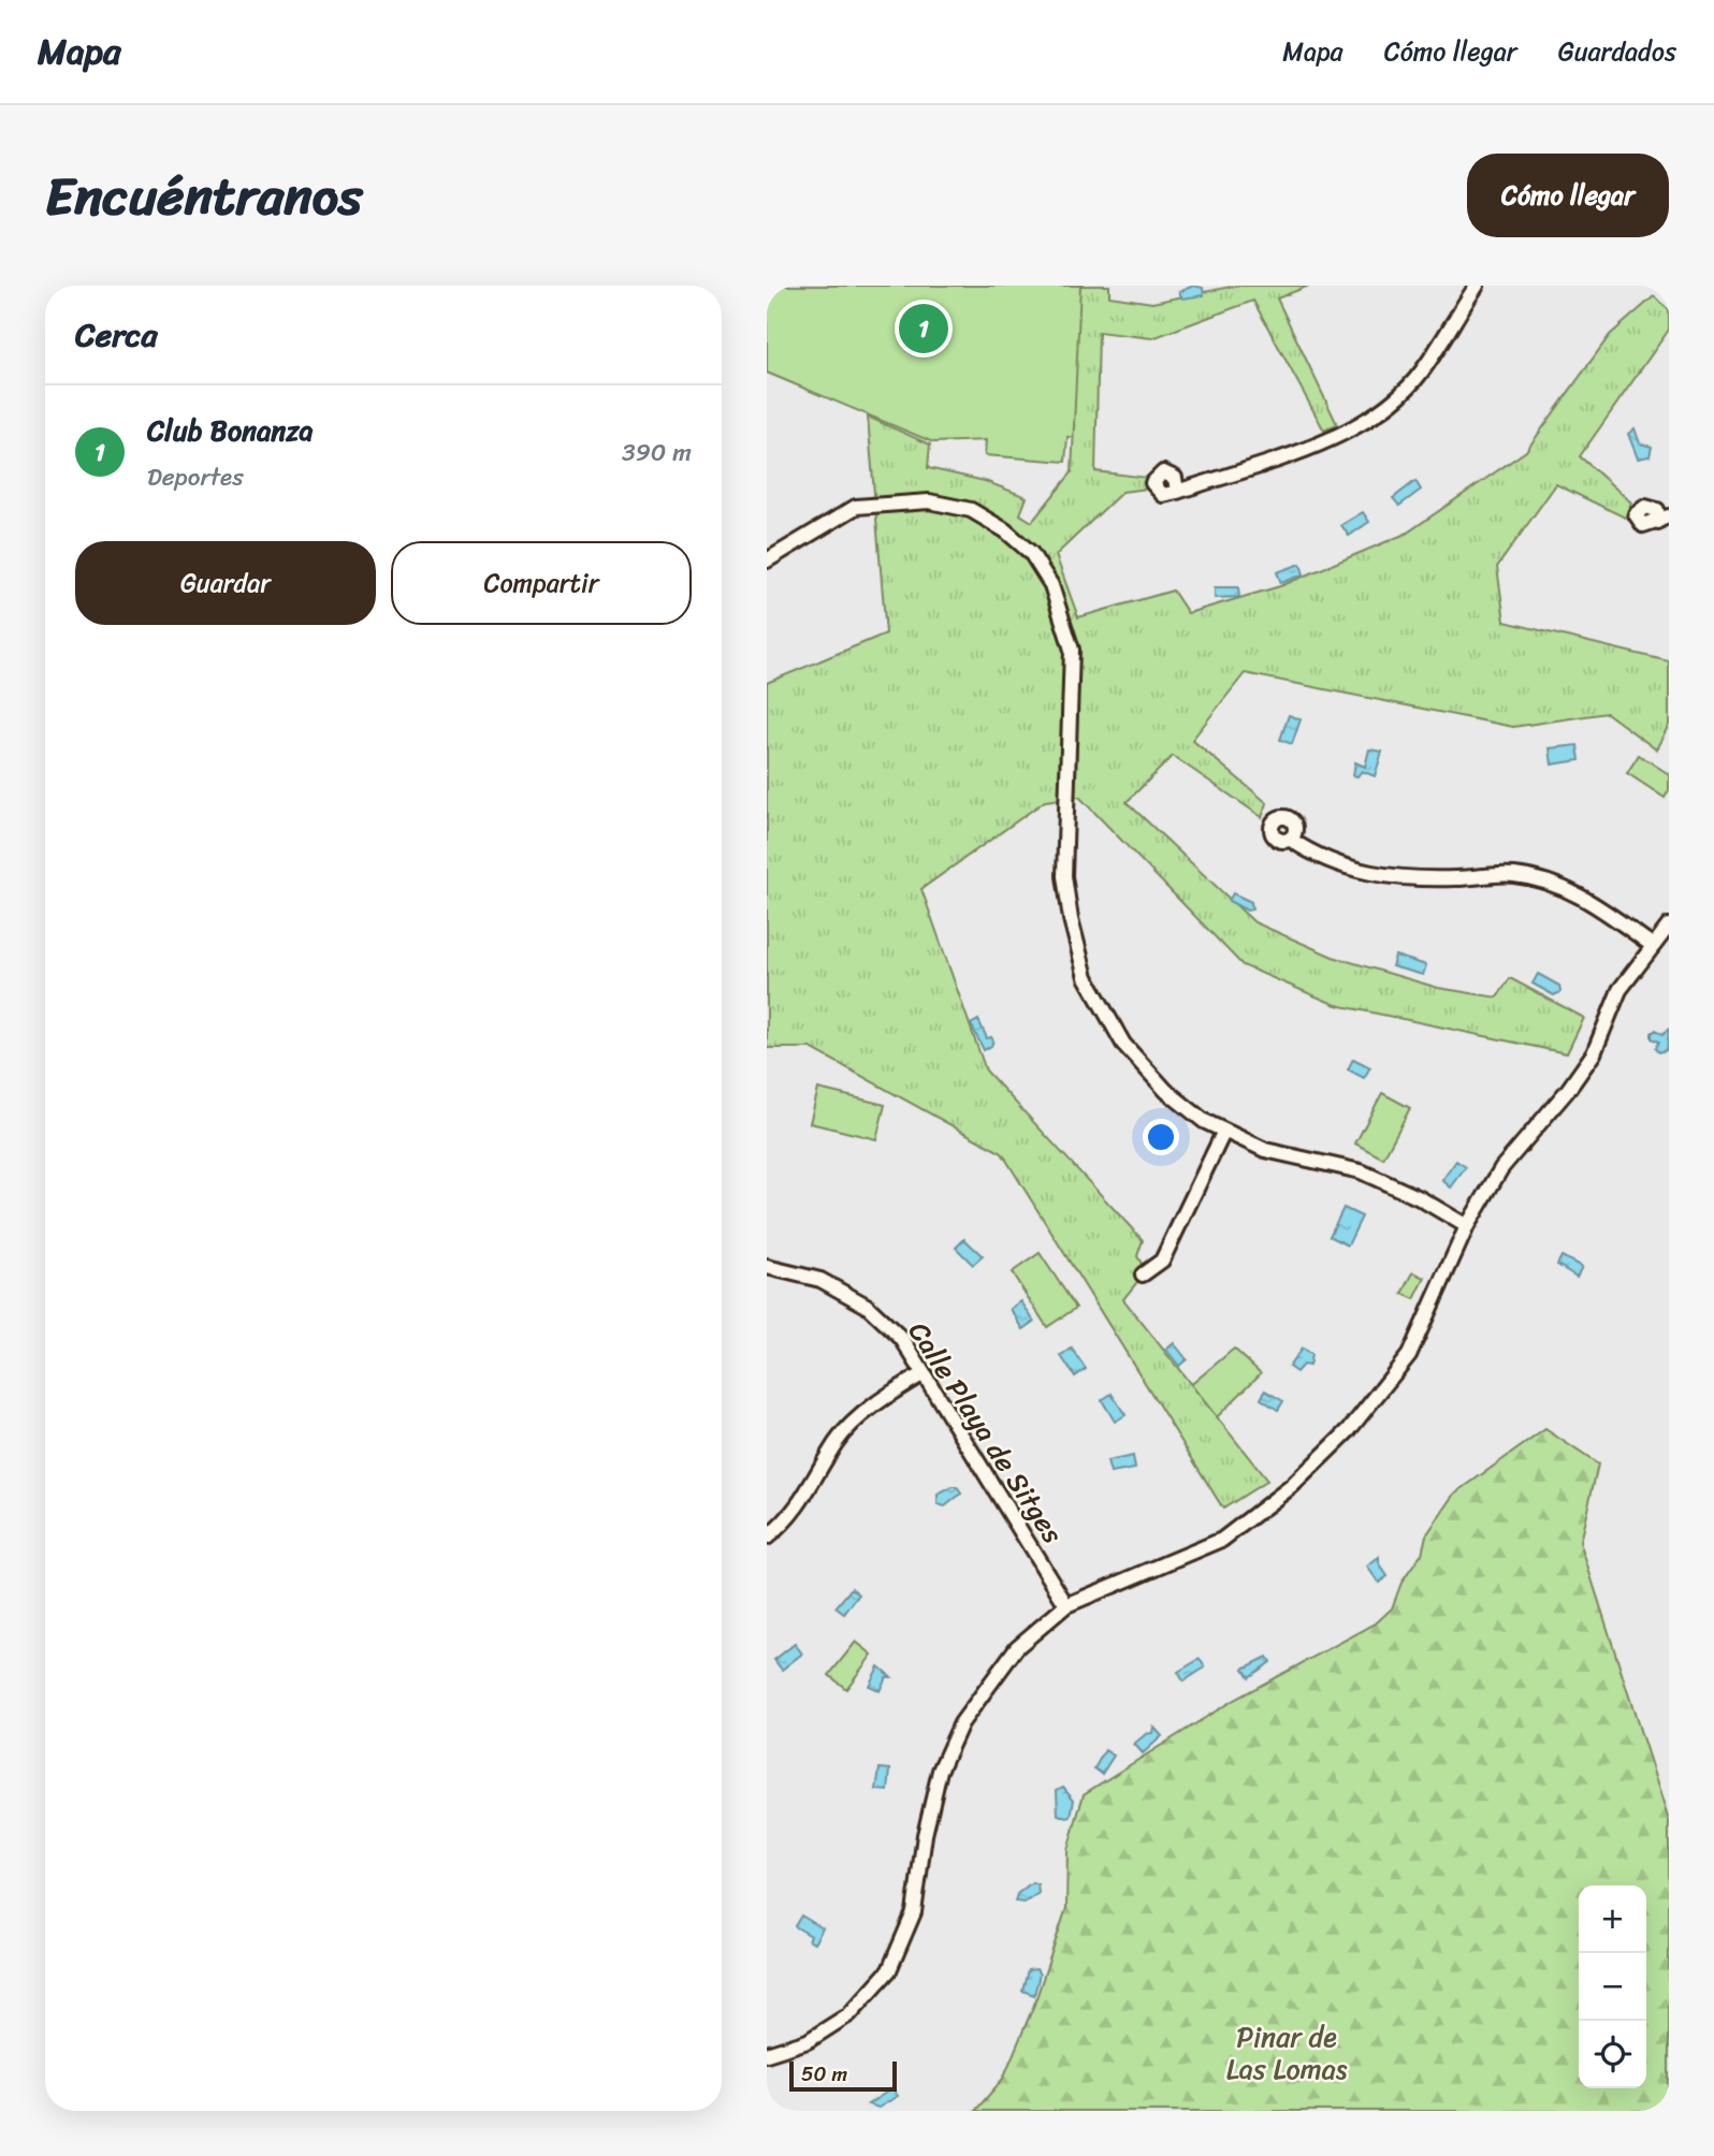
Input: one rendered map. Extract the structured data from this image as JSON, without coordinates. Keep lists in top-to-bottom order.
{
  "streets": {
    "street": ["Calle Playa de Sitges"]
  },
  "parks": ["Pinar de Las Lomas"],
  "scale_bar": "50 m",
  "page": {
    "header": "Mapa",
    "nav": ["Mapa", "Cómo llegar", "Guardados"],
    "title": "Encuéntranos",
    "buttons": [
      "Cómo llegar",
      ["Guardar", "Compartir"]
    ],
    "heading": "Cerca",
    "pins": "1",
    "list": [
      {
        "mark": "1",
        "name": "Club Bonanza",
        "note": "Deportes",
        "value": "390 m"
      }
    ],
    "map_buttons": ["+", "−"],
    "scale": "50 m"
  }
}
